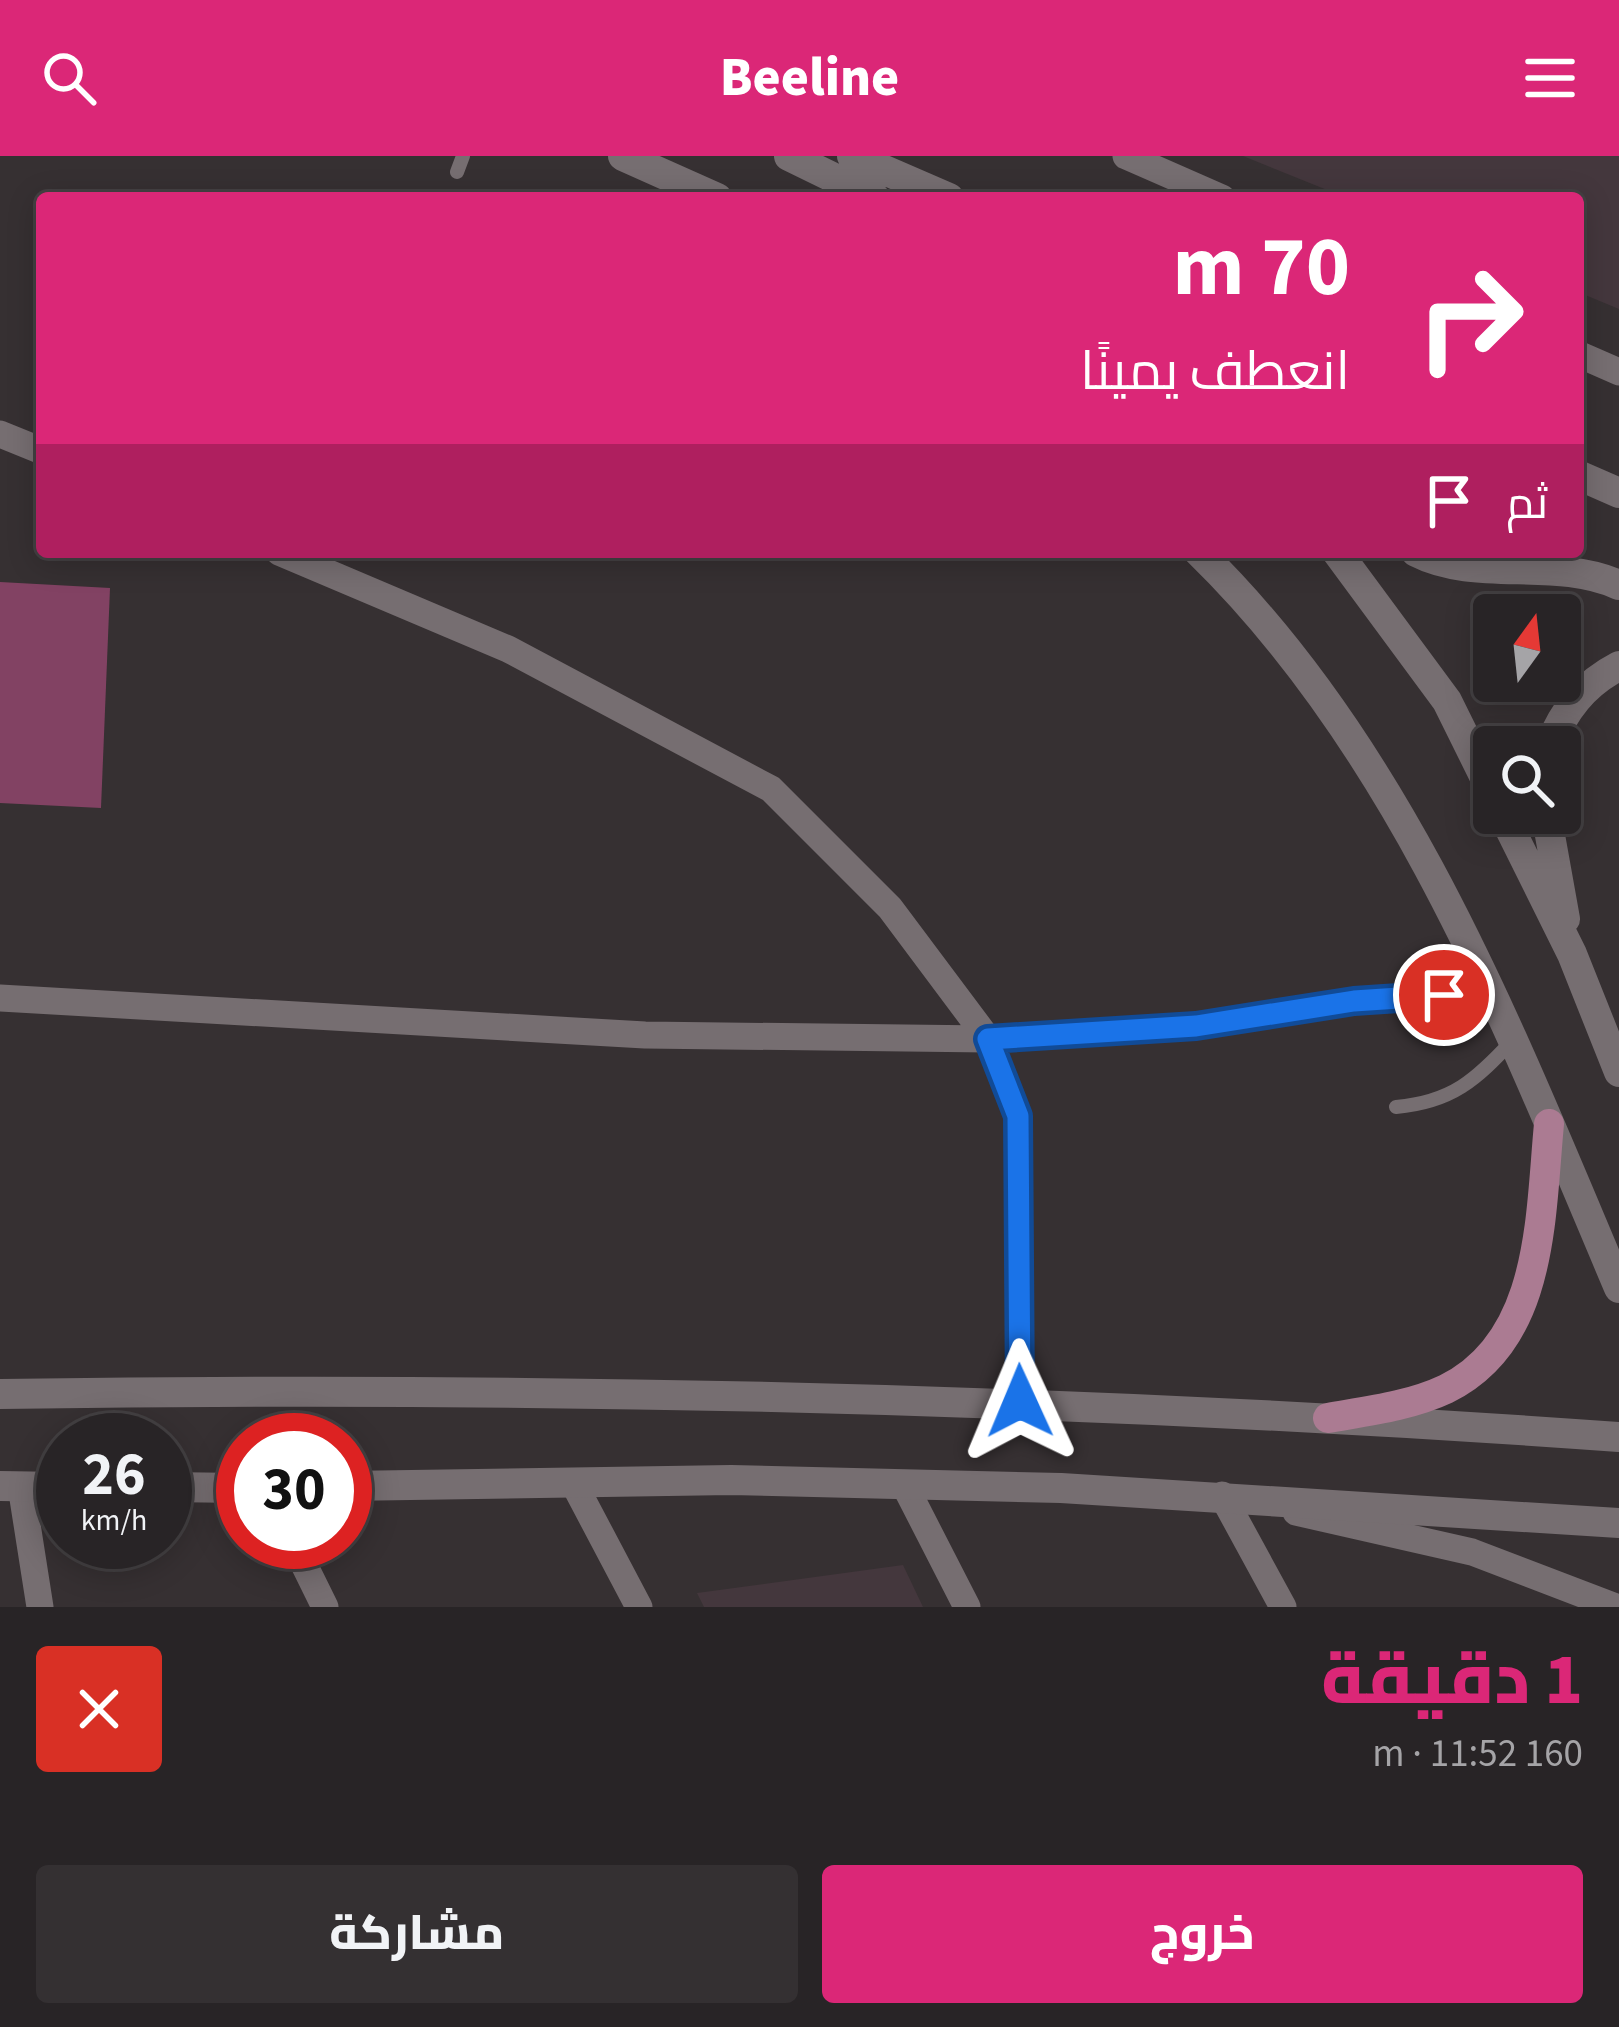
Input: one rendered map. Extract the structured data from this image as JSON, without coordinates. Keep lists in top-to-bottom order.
{
  "north": "top",
  "page": {
    "header": "Beeline",
    "turn": ["70 m", "انعطف يمينًا"],
    "then": "ثم",
    "speed": "26 km/h",
    "limit": "30",
    "heading": ["1 دقيقة", "160 m · 11:52"],
    "buttons": ["خروج", "مشاركة"]
  }
}
